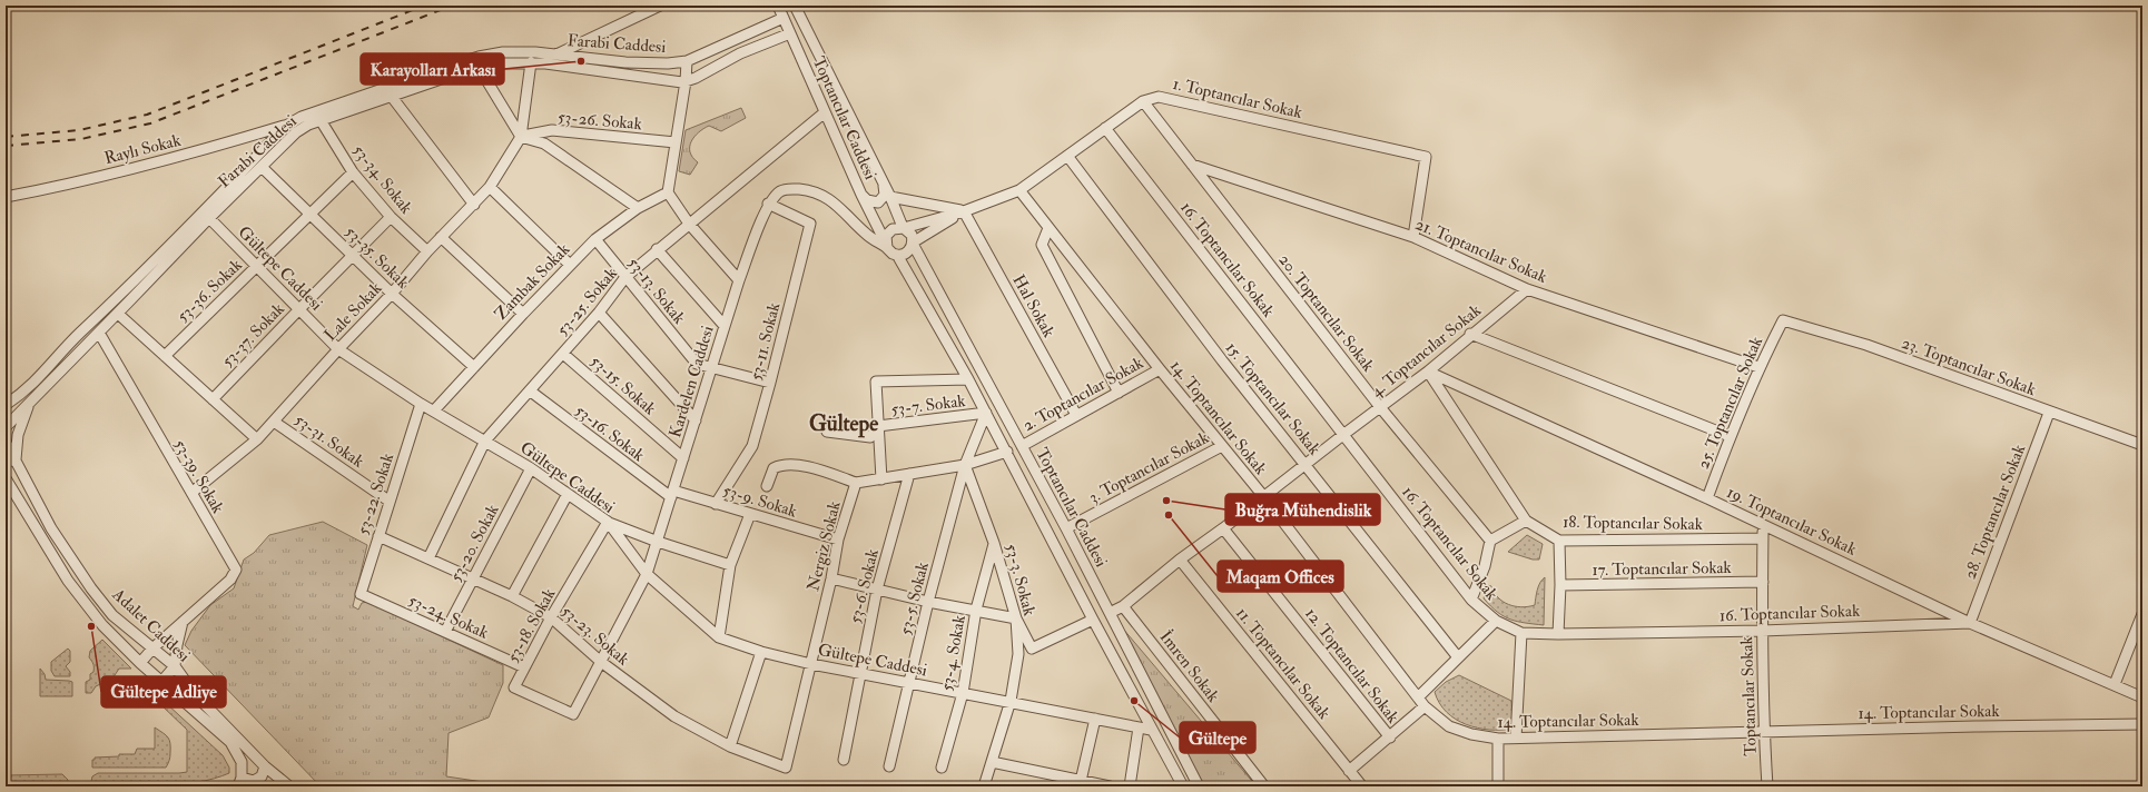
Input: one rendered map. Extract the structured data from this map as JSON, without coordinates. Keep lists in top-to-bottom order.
{
  "streets": {
    "street": [
      "Farabi Caddesi",
      "1. Toptancılar Sokak",
      "Toptancılar Caddesi",
      "53-26. Sokak",
      "Raylı Sokak",
      "53-34. Sokak",
      "21. Toptancılar Sokak",
      "53-35. Sokak",
      "16. Toptancılar Sokak",
      "Gültepe Caddesi",
      "Zambak Sokak",
      "53-36. Sokak",
      "53-13. Sokak",
      "53-25. Sokak",
      "Hal Sokak",
      "Lale Sokak",
      "20. Toptancılar Sokak",
      "53-37. Sokak",
      "53-11. Sokak",
      "4. Toptancılar Sokak",
      "23. Toptancılar Sokak",
      "Kardelen Caddesi",
      "53-15. Sokak",
      "2. Toptancılar Sokak",
      "15. Toptancılar Sokak",
      "25. Toptancılar Sokak",
      "53-7. Sokak",
      "14. Toptancılar Sokak",
      "53-16. Sokak",
      "53-31. Sokak",
      "3. Toptancılar Sokak",
      "53-39. Sokak",
      "53-22. Sokak",
      "53-9. Sokak",
      "28. Toptancılar Sokak",
      "19. Toptancılar Sokak",
      "18. Toptancılar Sokak",
      "53-20. Sokak",
      "Nergiz Sokak",
      "17. Toptancılar Sokak",
      "53-3. Sokak",
      "53-6. Sokak",
      "53-5. Sokak",
      "53-24. Sokak",
      "Adalet Caddesi",
      "53-18. Sokak",
      "53-23. Sokak",
      "53-4. Sokak",
      "11. Toptancılar Sokak",
      "12. Toptancılar Sokak",
      "İmren Sokak",
      "Toptancılar Sokak"
    ]
  },
  "crossings": [
    ["Farabi Caddesi", "Toptancılar Caddesi"],
    ["Farabi Caddesi", "Raylı Sokak"],
    ["Farabi Caddesi", "53-34. Sokak"],
    ["Farabi Caddesi", "53-35. Sokak"],
    ["Farabi Caddesi", "Gültepe Caddesi"],
    ["Farabi Caddesi", "53-39. Sokak"],
    ["1. Toptancılar Sokak", "Toptancılar Caddesi"],
    ["1. Toptancılar Sokak", "21. Toptancılar Sokak"],
    ["1. Toptancılar Sokak", "16. Toptancılar Sokak"],
    ["1. Toptancılar Sokak", "Hal Sokak"],
    ["1. Toptancılar Sokak", "20. Toptancılar Sokak"],
    ["1. Toptancılar Sokak", "15. Toptancılar Sokak"],
    ["1. Toptancılar Sokak", "14. Toptancılar Sokak"],
    ["Toptancılar Caddesi", "Gültepe Caddesi"],
    ["Toptancılar Caddesi", "53-25. Sokak"],
    ["Toptancılar Caddesi", "4. Toptancılar Sokak"],
    ["Toptancılar Caddesi", "2. Toptancılar Sokak"],
    ["Toptancılar Caddesi", "53-7. Sokak"],
    ["Toptancılar Caddesi", "3. Toptancılar Sokak"],
    ["Toptancılar Caddesi", "Nergiz Sokak"],
    ["53-26. Sokak", "Lale Sokak"],
    ["53-34. Sokak", "53-36. Sokak"],
    ["53-34. Sokak", "Lale Sokak"],
    ["53-34. Sokak", "53-37. Sokak"],
    ["21. Toptancılar Sokak", "20. Toptancılar Sokak"],
    ["21. Toptancılar Sokak", "4. Toptancılar Sokak"],
    ["21. Toptancılar Sokak", "25. Toptancılar Sokak"],
    ["53-35. Sokak", "Zambak Sokak"],
    ["53-35. Sokak", "53-36. Sokak"],
    ["53-35. Sokak", "Lale Sokak"],
    ["53-35. Sokak", "53-37. Sokak"],
    ["16. Toptancılar Sokak", "4. Toptancılar Sokak"],
    ["16. Toptancılar Sokak", "28. Toptancılar Sokak"],
    ["16. Toptancılar Sokak", "19. Toptancılar Sokak"],
    ["16. Toptancılar Sokak", "Toptancılar Sokak"],
    ["Gültepe Caddesi", "Zambak Sokak"],
    ["Gültepe Caddesi", "53-36. Sokak"],
    ["Gültepe Caddesi", "53-25. Sokak"],
    ["Gültepe Caddesi", "Lale Sokak"],
    ["Gültepe Caddesi", "53-37. Sokak"],
    ["Gültepe Caddesi", "Kardelen Caddesi"],
    ["Gültepe Caddesi", "53-22. Sokak"],
    ["Gültepe Caddesi", "53-20. Sokak"],
    ["Gültepe Caddesi", "Nergiz Sokak"],
    ["Gültepe Caddesi", "53-3. Sokak"],
    ["Gültepe Caddesi", "53-6. Sokak"],
    ["Gültepe Caddesi", "53-5. Sokak"],
    ["Gültepe Caddesi", "53-18. Sokak"],
    ["Gültepe Caddesi", "53-4. Sokak"],
    ["Zambak Sokak", "53-13. Sokak"],
    ["53-13. Sokak", "53-25. Sokak"],
    ["53-13. Sokak", "53-11. Sokak"],
    ["53-13. Sokak", "Kardelen Caddesi"],
    ["53-25. Sokak", "53-15. Sokak"],
    ["53-25. Sokak", "53-16. Sokak"],
    ["53-25. Sokak", "53-23. Sokak"],
    ["Hal Sokak", "2. Toptancılar Sokak"],
    ["Lale Sokak", "53-31. Sokak"],
    ["Lale Sokak", "53-39. Sokak"],
    ["20. Toptancılar Sokak", "4. Toptancılar Sokak"],
    ["53-11. Sokak", "Kardelen Caddesi"],
    ["53-11. Sokak", "53-9. Sokak"],
    ["4. Toptancılar Sokak", "15. Toptancılar Sokak"],
    ["4. Toptancılar Sokak", "14. Toptancılar Sokak"],
    ["4. Toptancılar Sokak", "19. Toptancılar Sokak"],
    ["4. Toptancılar Sokak", "18. Toptancılar Sokak"],
    ["4. Toptancılar Sokak", "11. Toptancılar Sokak"],
    ["4. Toptancılar Sokak", "12. Toptancılar Sokak"],
    ["4. Toptancılar Sokak", "İmren Sokak"],
    ["23. Toptancılar Sokak", "25. Toptancılar Sokak"],
    ["23. Toptancılar Sokak", "28. Toptancılar Sokak"],
    ["Kardelen Caddesi", "53-15. Sokak"],
    ["Kardelen Caddesi", "53-16. Sokak"],
    ["Kardelen Caddesi", "53-9. Sokak"],
    ["Kardelen Caddesi", "53-18. Sokak"],
    ["Kardelen Caddesi", "53-23. Sokak"],
    ["2. Toptancılar Sokak", "14. Toptancılar Sokak"],
    ["25. Toptancılar Sokak", "19. Toptancılar Sokak"],
    ["14. Toptancılar Sokak", "3. Toptancılar Sokak"],
    ["14. Toptancılar Sokak", "Toptancılar Sokak"],
    ["53-16. Sokak", "53-9. Sokak"],
    ["53-31. Sokak", "53-22. Sokak"],
    ["53-39. Sokak", "Adalet Caddesi"],
    ["53-22. Sokak", "53-24. Sokak"],
    ["53-22. Sokak", "53-23. Sokak"],
    ["53-9. Sokak", "Nergiz Sokak"],
    ["28. Toptancılar Sokak", "19. Toptancılar Sokak"],
    ["19. Toptancılar Sokak", "18. Toptancılar Sokak"],
    ["19. Toptancılar Sokak", "Toptancılar Sokak"],
    ["18. Toptancılar Sokak", "Toptancılar Sokak"],
    ["53-20. Sokak", "53-24. Sokak"],
    ["53-20. Sokak", "53-23. Sokak"],
    ["Nergiz Sokak", "53-3. Sokak"],
    ["Nergiz Sokak", "53-6. Sokak"],
    ["Nergiz Sokak", "53-5. Sokak"],
    ["Nergiz Sokak", "53-23. Sokak"],
    ["17. Toptancılar Sokak", "Toptancılar Sokak"],
    ["53-3. Sokak", "53-5. Sokak"],
    ["53-3. Sokak", "53-4. Sokak"],
    ["53-24. Sokak", "53-18. Sokak"],
    ["53-18. Sokak", "53-23. Sokak"]
  ],
  "districts": ["Gültepe"],
  "places": [
    "Karayolları Arkası",
    "Buğra Mühendislik",
    "Maqam Offices",
    "Gültepe Adliye",
    "Gültepe"
  ]
}
